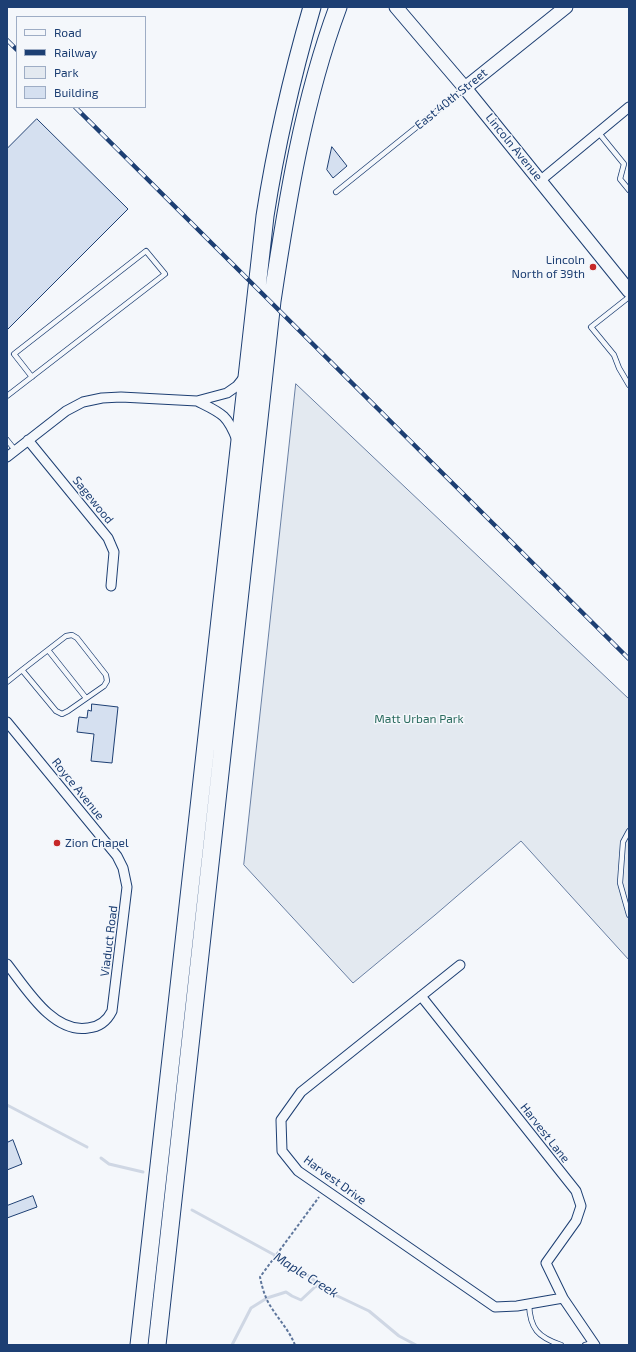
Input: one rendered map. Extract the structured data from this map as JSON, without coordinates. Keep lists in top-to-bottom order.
{
  "streets": {
    "main road": ["East 40th Street", "Lincoln Avenue"],
    "street": [
      "Sagewood",
      "Royce Avenue",
      "Viaduct Road",
      "Harvest Lane",
      "Harvest Drive"
    ]
  },
  "crossings": [
    ["East 40th Street", "Lincoln Avenue"],
    ["Royce Avenue", "Viaduct Road"],
    ["Harvest Lane", "Harvest Drive"]
  ],
  "water": ["Maple Creek"],
  "parks": ["Matt Urban Park"],
  "places": ["Lincoln North of 39th", "Zion Chapel"],
  "legend": [
    "Road",
    "Railway",
    "Park",
    "Building"
  ]
}
